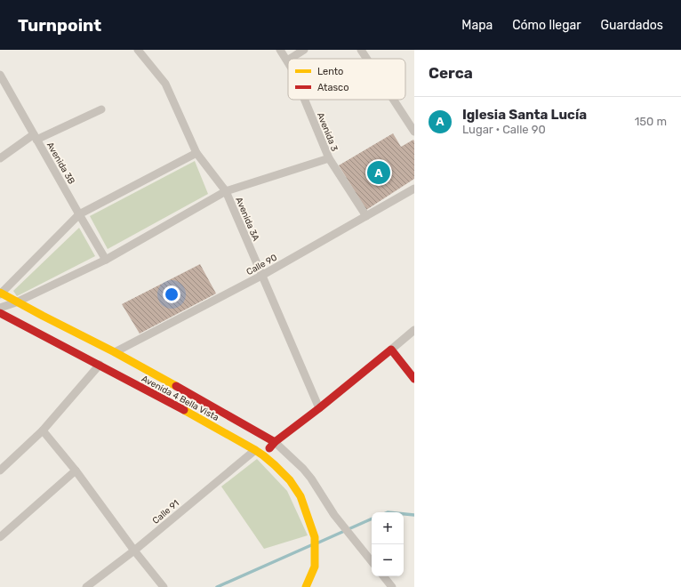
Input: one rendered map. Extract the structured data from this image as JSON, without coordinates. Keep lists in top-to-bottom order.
{
  "streets": {
    "street": [
      "Avenida 3",
      "Avenida 3B",
      "Avenida 3A",
      "Calle 90",
      "Avenida 4 Bella Vista",
      "Calle 91"
    ]
  },
  "crossings": [
    ["Avenida 3", "Calle 90"],
    ["Avenida 3A", "Calle 90"],
    ["Calle 90", "Avenida 4 Bella Vista"],
    ["Avenida 4 Bella Vista", "Calle 91"]
  ],
  "legend": ["Lento", "Atasco"],
  "page": {
    "header": "Turnpoint",
    "nav": ["Mapa", "Cómo llegar", "Guardados"],
    "heading": "Cerca",
    "list": [
      {
        "mark": "A",
        "name": "Iglesia Santa Lucía",
        "note": "Lugar · Calle 90",
        "value": "150 m"
      }
    ],
    "pins": "A",
    "map_buttons": ["+", "−"]
  }
}
